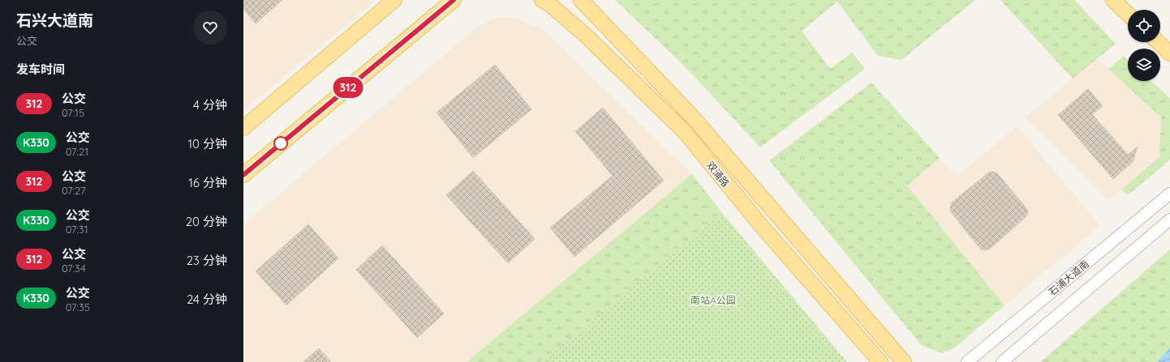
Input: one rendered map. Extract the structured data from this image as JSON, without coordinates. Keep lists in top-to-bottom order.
{
  "streets": {
    "main road": ["双涌路"],
    "street": ["石浦大道南"]
  },
  "parks": ["南站A公园"],
  "lines": ["bus line 312"],
  "page": {
    "heading": [
      ["石兴大道南", "公交"],
      "发车时间"
    ],
    "on_map": "312",
    "list": [
      {
        "mark": "312",
        "name": "公交",
        "note": "07:15",
        "value": "4 分钟"
      },
      {
        "mark": "K330",
        "name": "公交",
        "note": "07:21",
        "value": "10 分钟"
      },
      {
        "mark": "312",
        "name": "公交",
        "note": "07:27",
        "value": "16 分钟"
      },
      {
        "mark": "K330",
        "name": "公交",
        "note": "07:31",
        "value": "20 分钟"
      },
      {
        "mark": "312",
        "name": "公交",
        "note": "07:34",
        "value": "23 分钟"
      },
      {
        "mark": "K330",
        "name": "公交",
        "note": "07:35",
        "value": "24 分钟"
      }
    ]
  }
}
